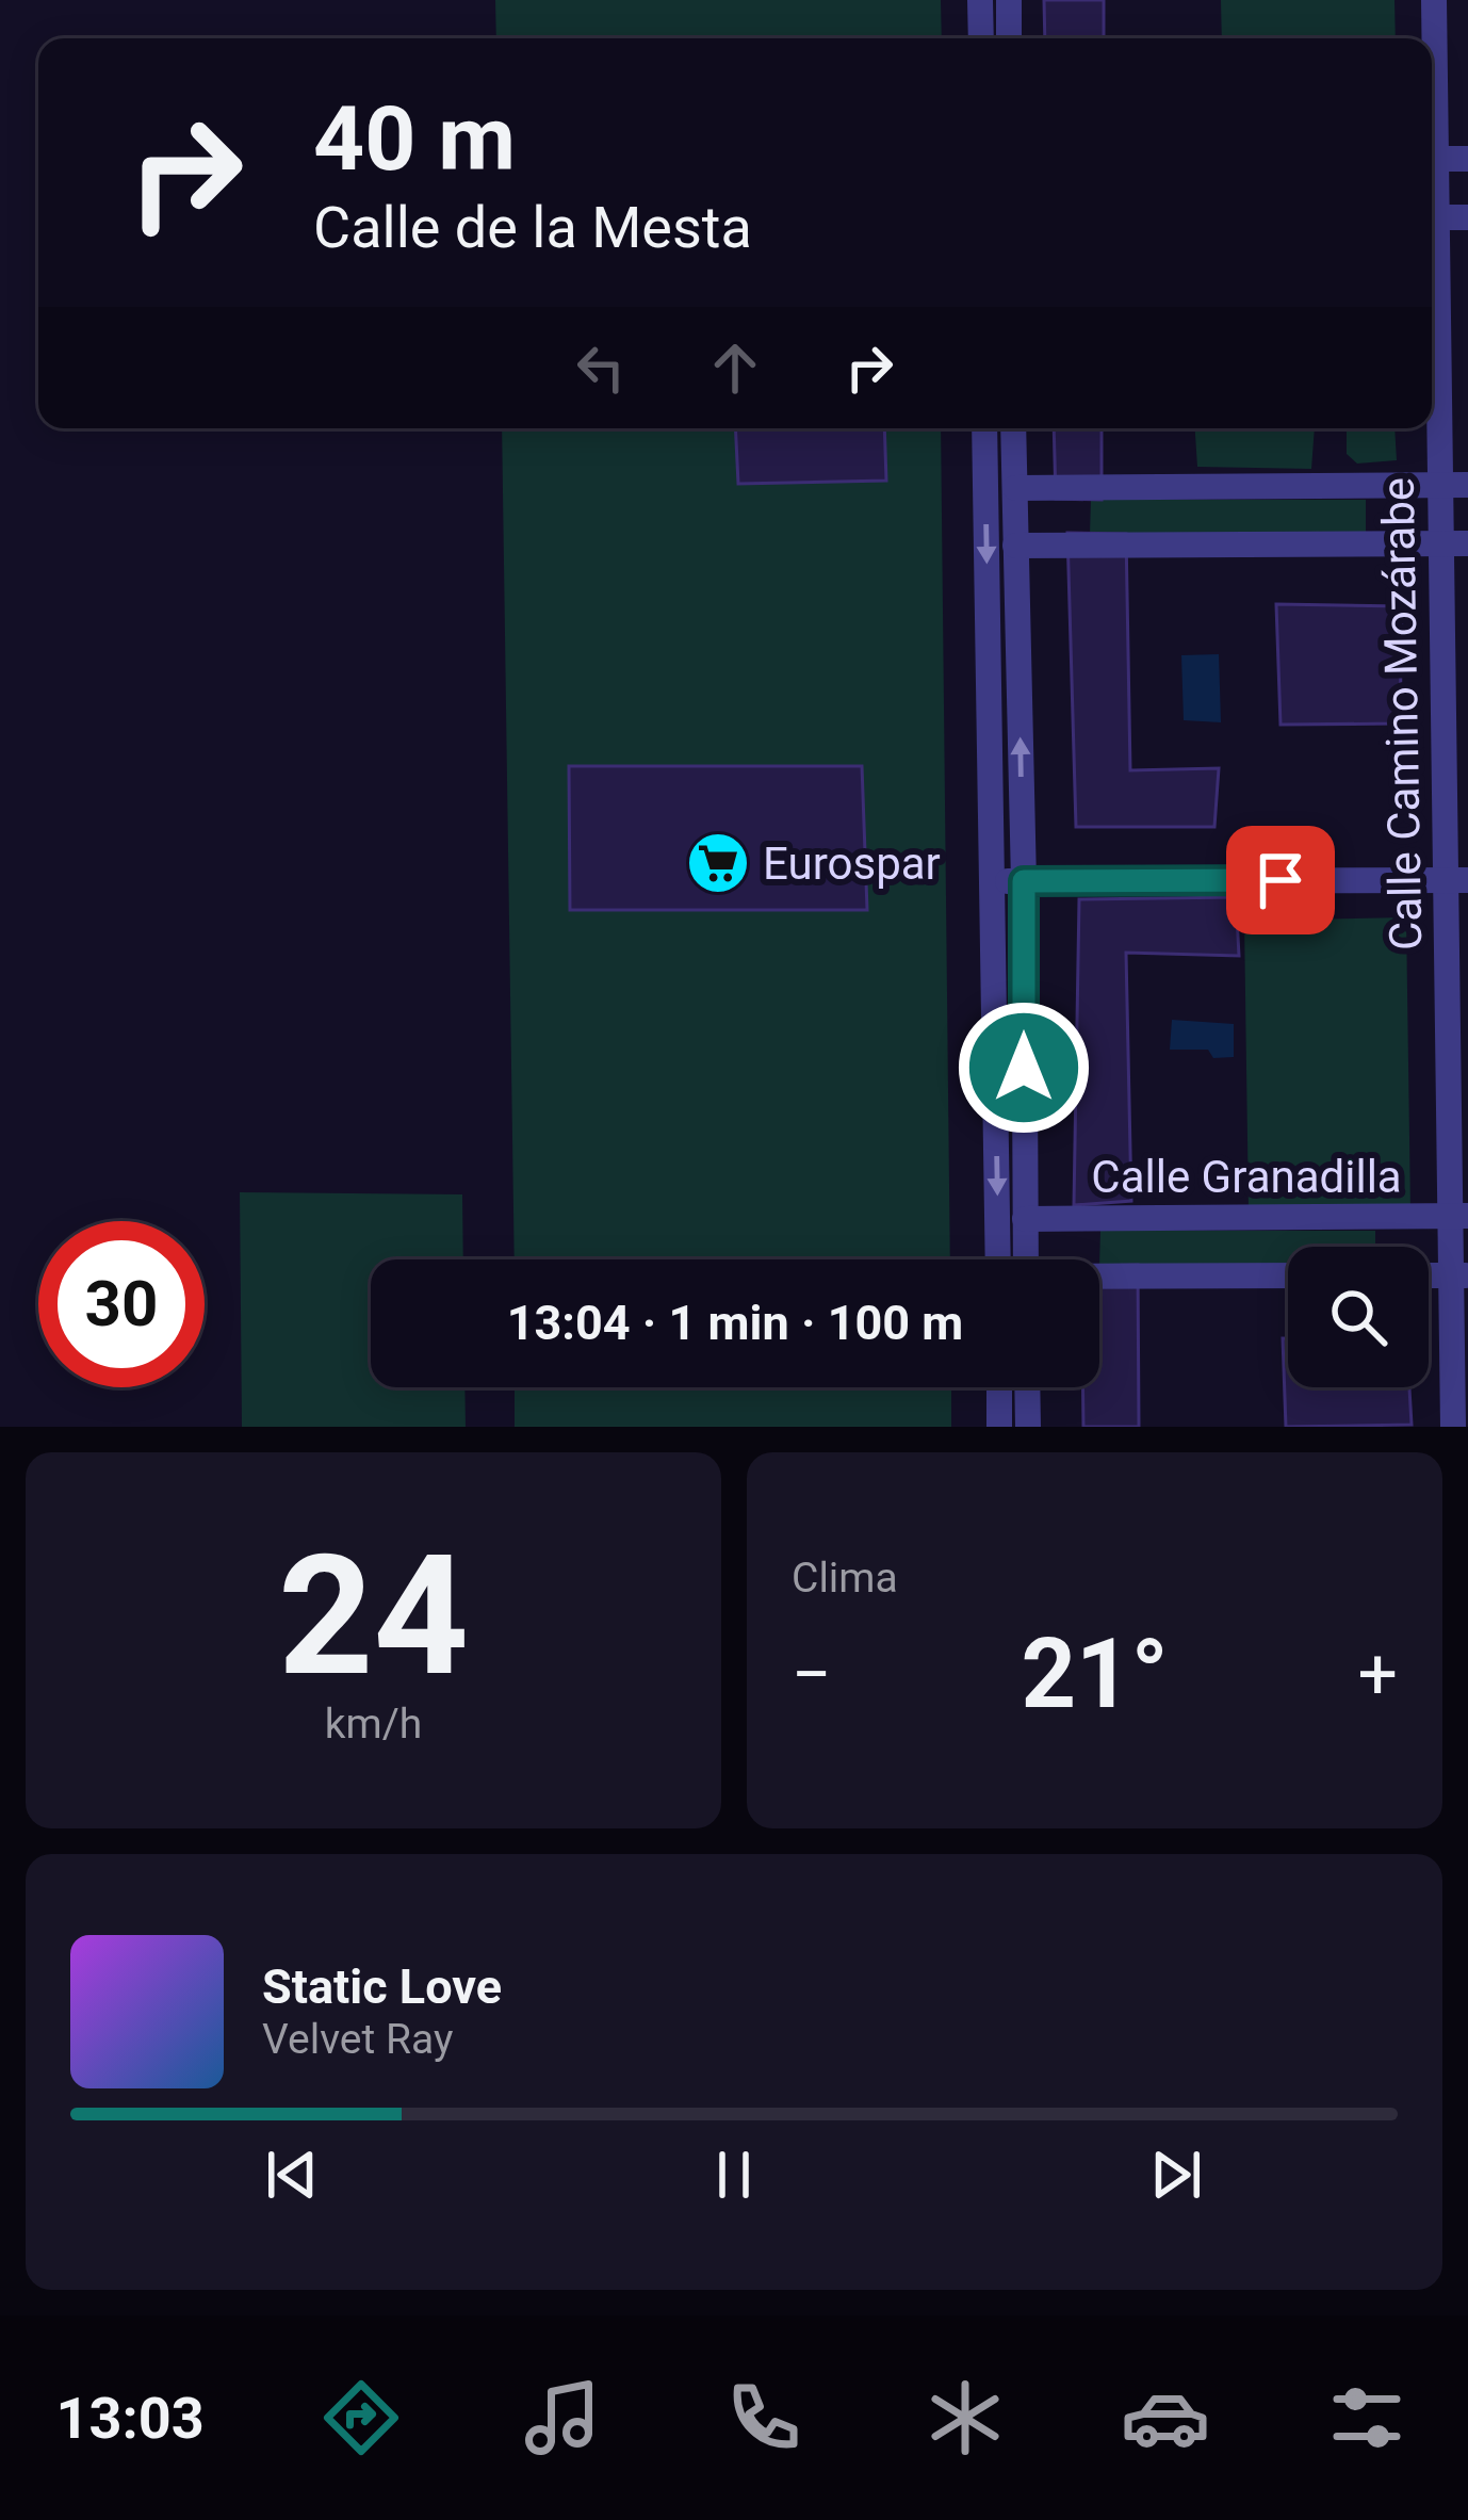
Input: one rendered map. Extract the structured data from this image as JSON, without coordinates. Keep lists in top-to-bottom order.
{
  "streets": {
    "street": ["Calle Camino Mozárabe", "Calle Granadilla"]
  },
  "crossings": [
    ["Calle Camino Mozárabe", "Calle Granadilla"]
  ],
  "places": {
    "supermarket": ["Eurospar"]
  },
  "page": {
    "turn": ["40 m", "Calle de la Mesta"],
    "limit": "30",
    "trip": "13:04 · 1 min · 100 m",
    "tile": [
      ["24", "km/h"],
      "Clima"
    ],
    "heat": ["−", "21°", "+"],
    "song": ["Static Love", "Velvet Ray"],
    "tabs": "13:03"
  }
}
